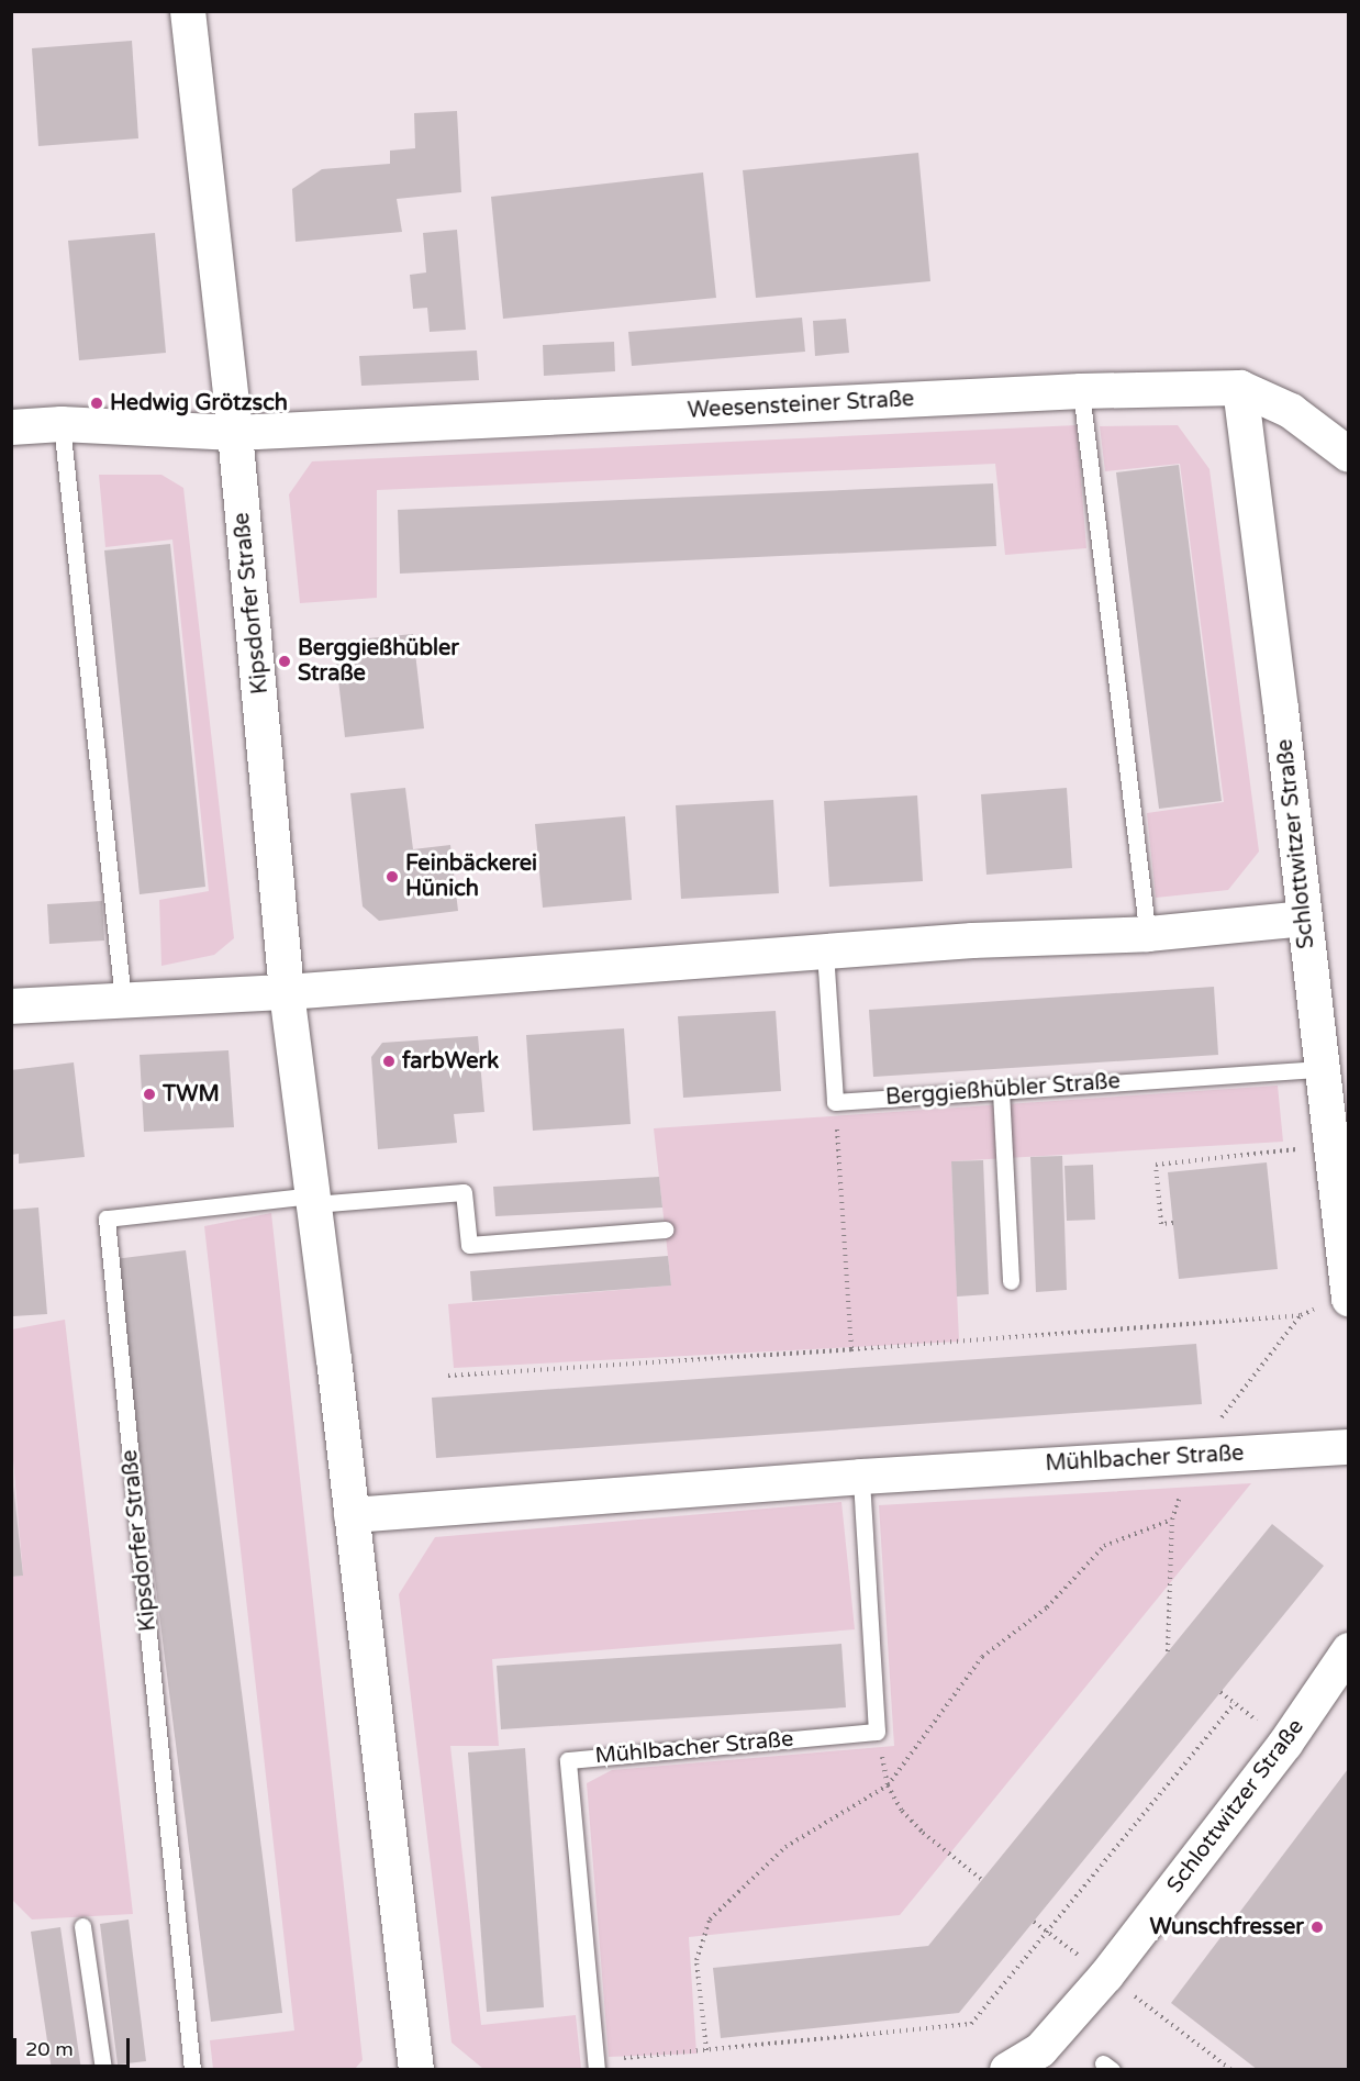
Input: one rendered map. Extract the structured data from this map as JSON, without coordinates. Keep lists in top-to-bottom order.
{
  "streets": {
    "street": [
      "Weesensteiner Straße",
      "Kipsdorfer Straße",
      "Schlottwitzer Straße",
      "Mühlbacher Straße"
    ],
    "lane": ["Berggießhübler Straße"]
  },
  "crossings": [
    ["Weesensteiner Straße", "Kipsdorfer Straße"],
    ["Weesensteiner Straße", "Schlottwitzer Straße"],
    ["Kipsdorfer Straße", "Mühlbacher Straße"],
    ["Schlottwitzer Straße", "Berggießhübler Straße"]
  ],
  "places": [
    "Hedwig Grötzsch",
    "Berggießhübler Straße",
    "Feinbäckerei Hünich",
    "farbWerk",
    "TWM",
    "Wunschfresser"
  ],
  "scale_bar": "20 m"
}
